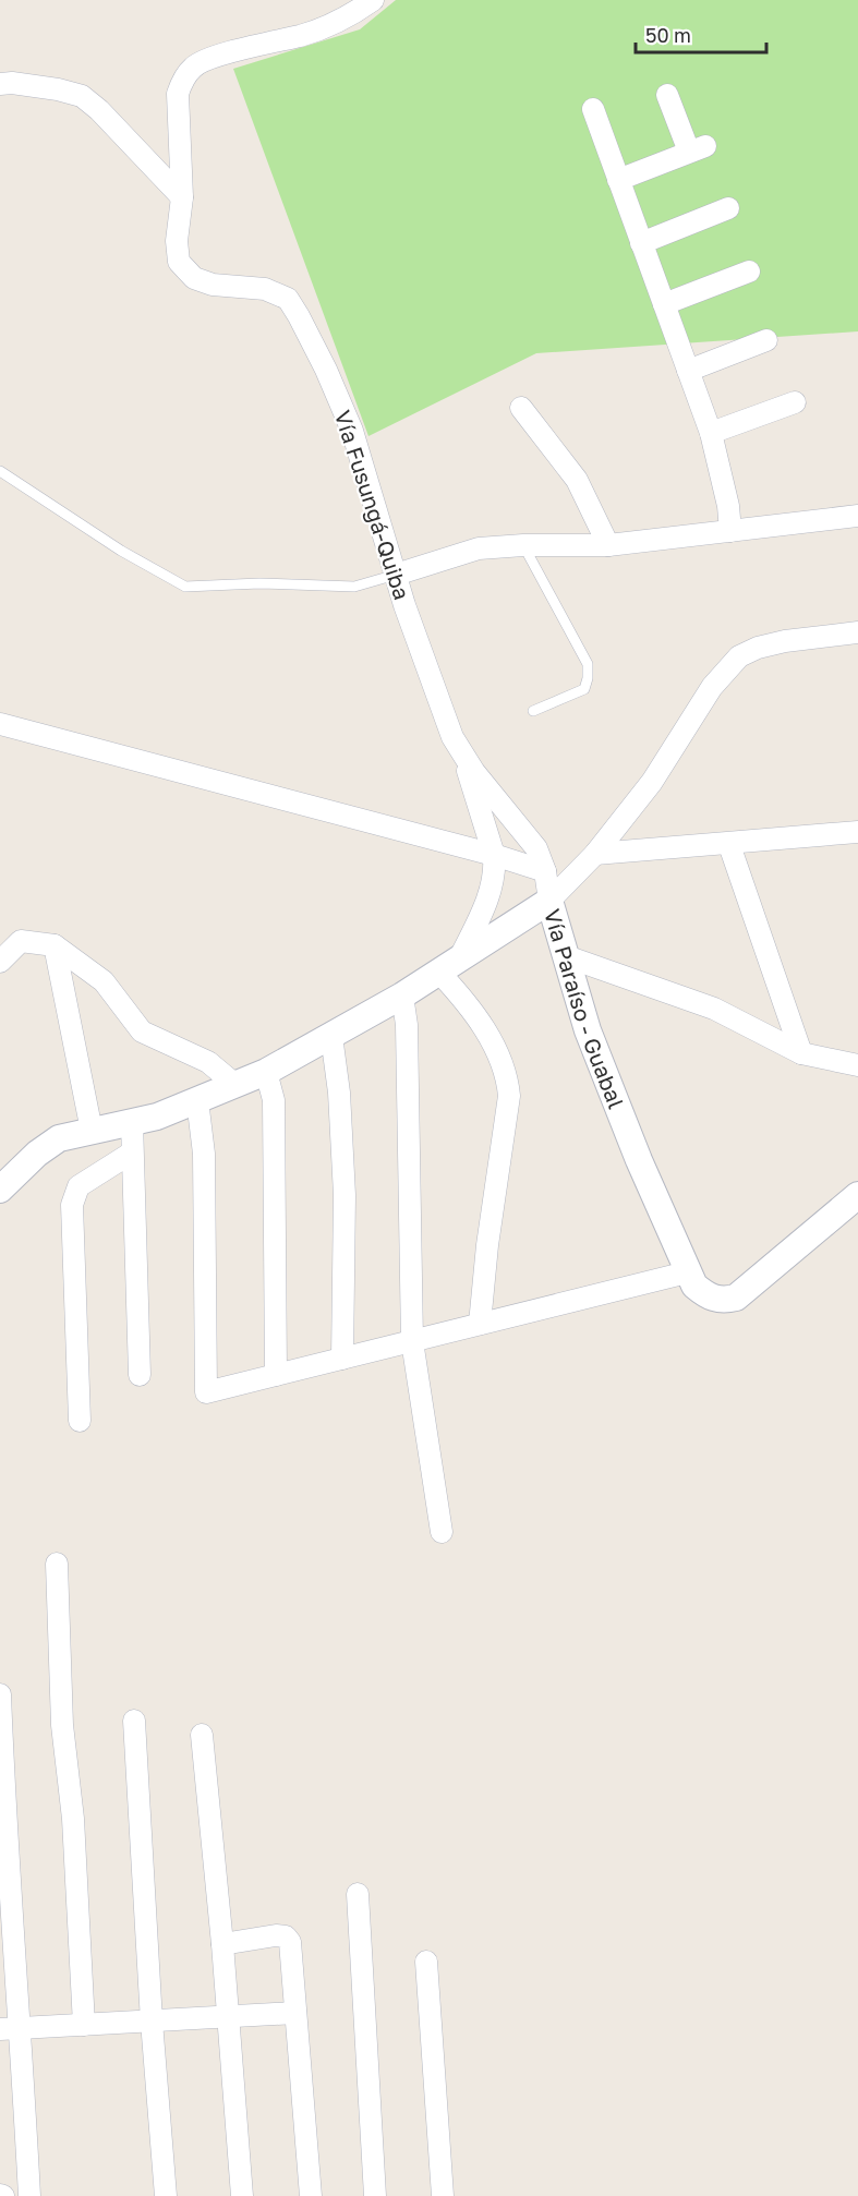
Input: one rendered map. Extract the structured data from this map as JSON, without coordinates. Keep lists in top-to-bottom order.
{
  "streets": {
    "street": ["Vía Fusungá-Quiba", "Vía Paraíso - Guabal"]
  },
  "scale_bar": "50 m"
}
